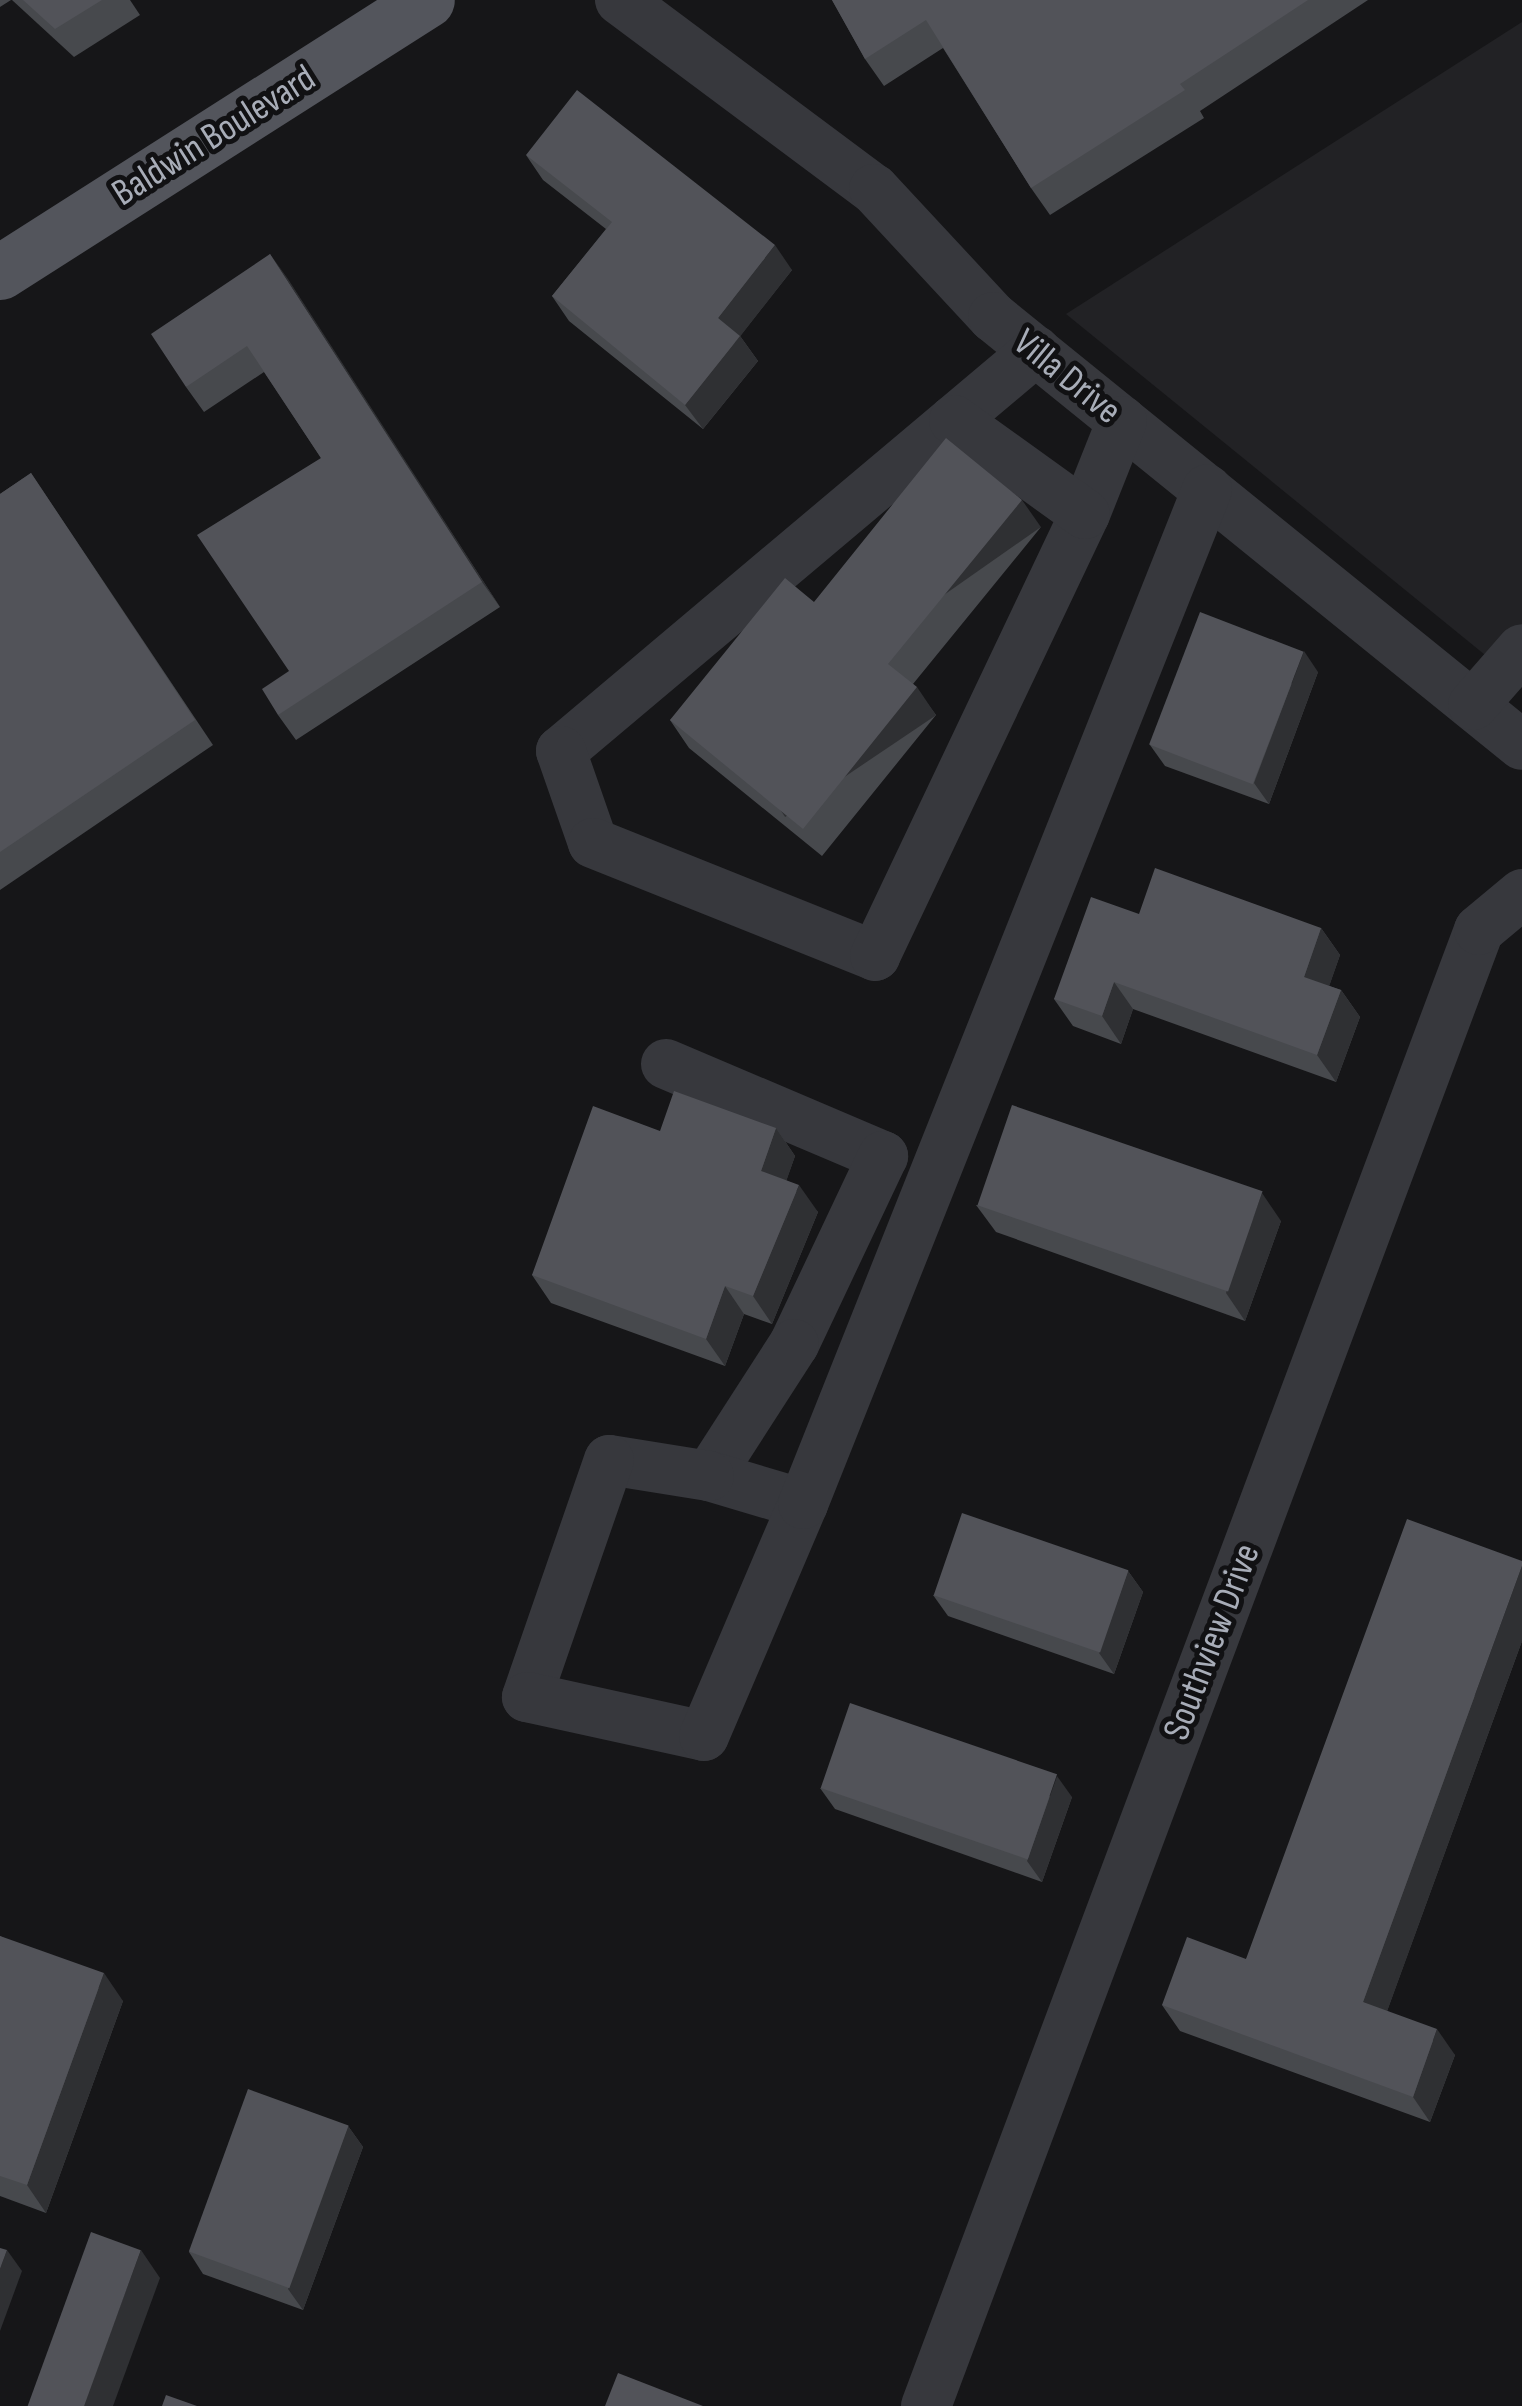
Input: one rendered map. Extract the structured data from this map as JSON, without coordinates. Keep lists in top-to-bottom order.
{
  "streets": {
    "main road": ["Baldwin Boulevard"],
    "street": ["Villa Drive", "Southview Drive"]
  }
}
